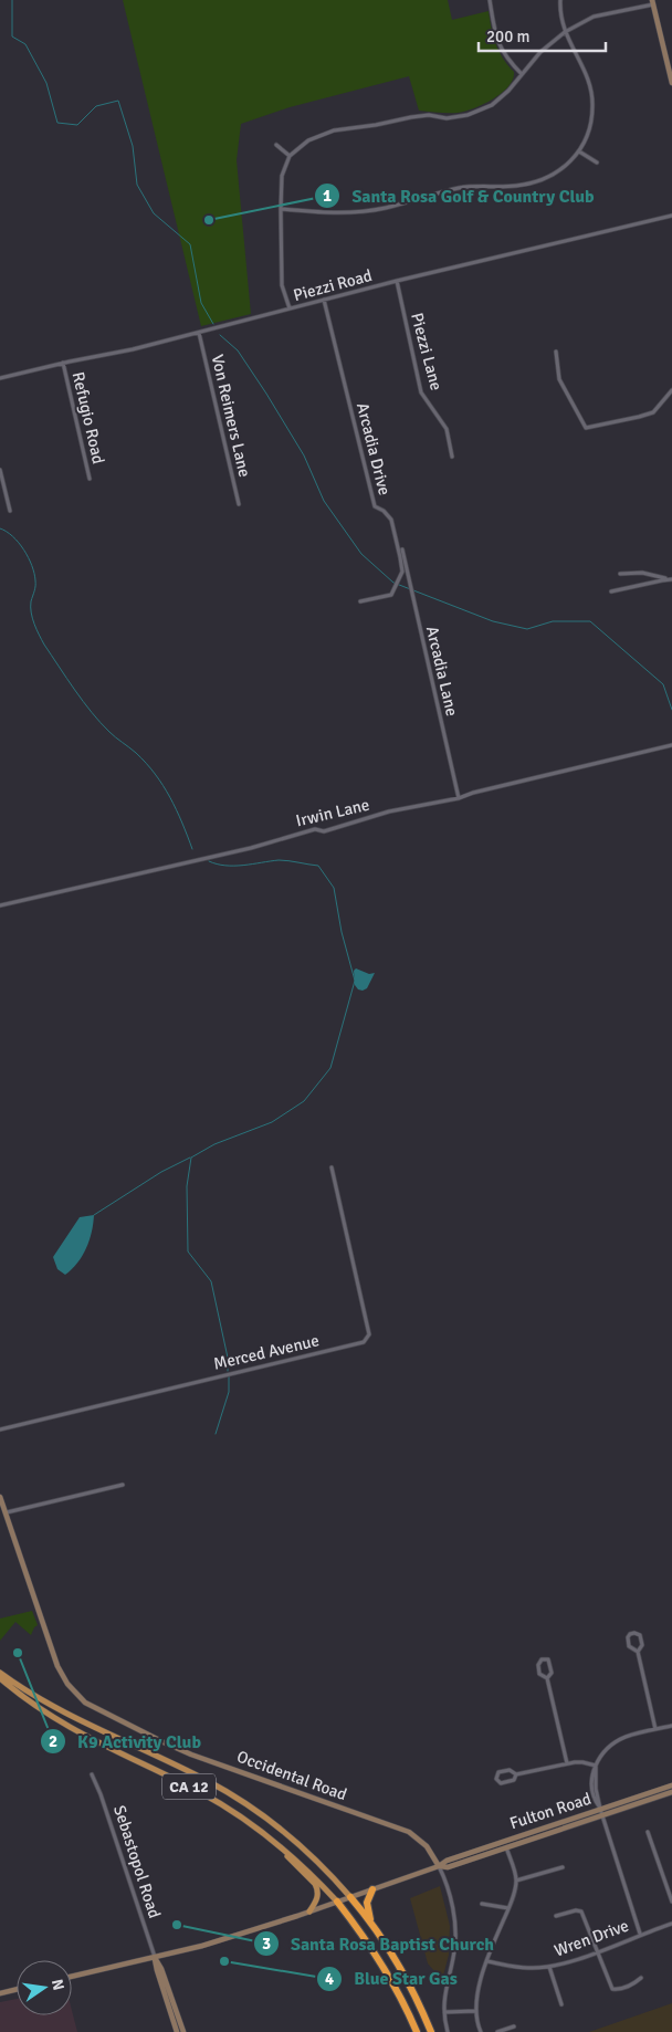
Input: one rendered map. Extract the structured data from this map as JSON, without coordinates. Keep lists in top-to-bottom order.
{
  "streets": {
    "highway": ["CA 12"],
    "main road": ["Occidental Road", "Fulton Road", "Sebastopol Road"],
    "street": [
      "Piezzi Road",
      "Piezzi Lane",
      "Von Reimers Lane",
      "Refugio Road",
      "Arcadia Drive",
      "Arcadia Lane",
      "Irwin Lane",
      "Merced Avenue",
      "Wren Drive"
    ]
  },
  "crossings": [
    ["Piezzi Road", "Piezzi Lane"],
    ["Piezzi Road", "Von Reimers Lane"],
    ["Piezzi Road", "Refugio Road"],
    ["Piezzi Road", "Arcadia Drive"],
    ["Arcadia Lane", "Irwin Lane"],
    ["Occidental Road", "Fulton Road"],
    ["CA 12", "Fulton Road"],
    ["Fulton Road", "Sebastopol Road"]
  ],
  "places": [
    "Santa Rosa Golf & Country Club",
    "K9 Activity Club",
    "Santa Rosa Baptist Church",
    "Blue Star Gas"
  ],
  "scale_bar": "200 m",
  "north": "right"
}
